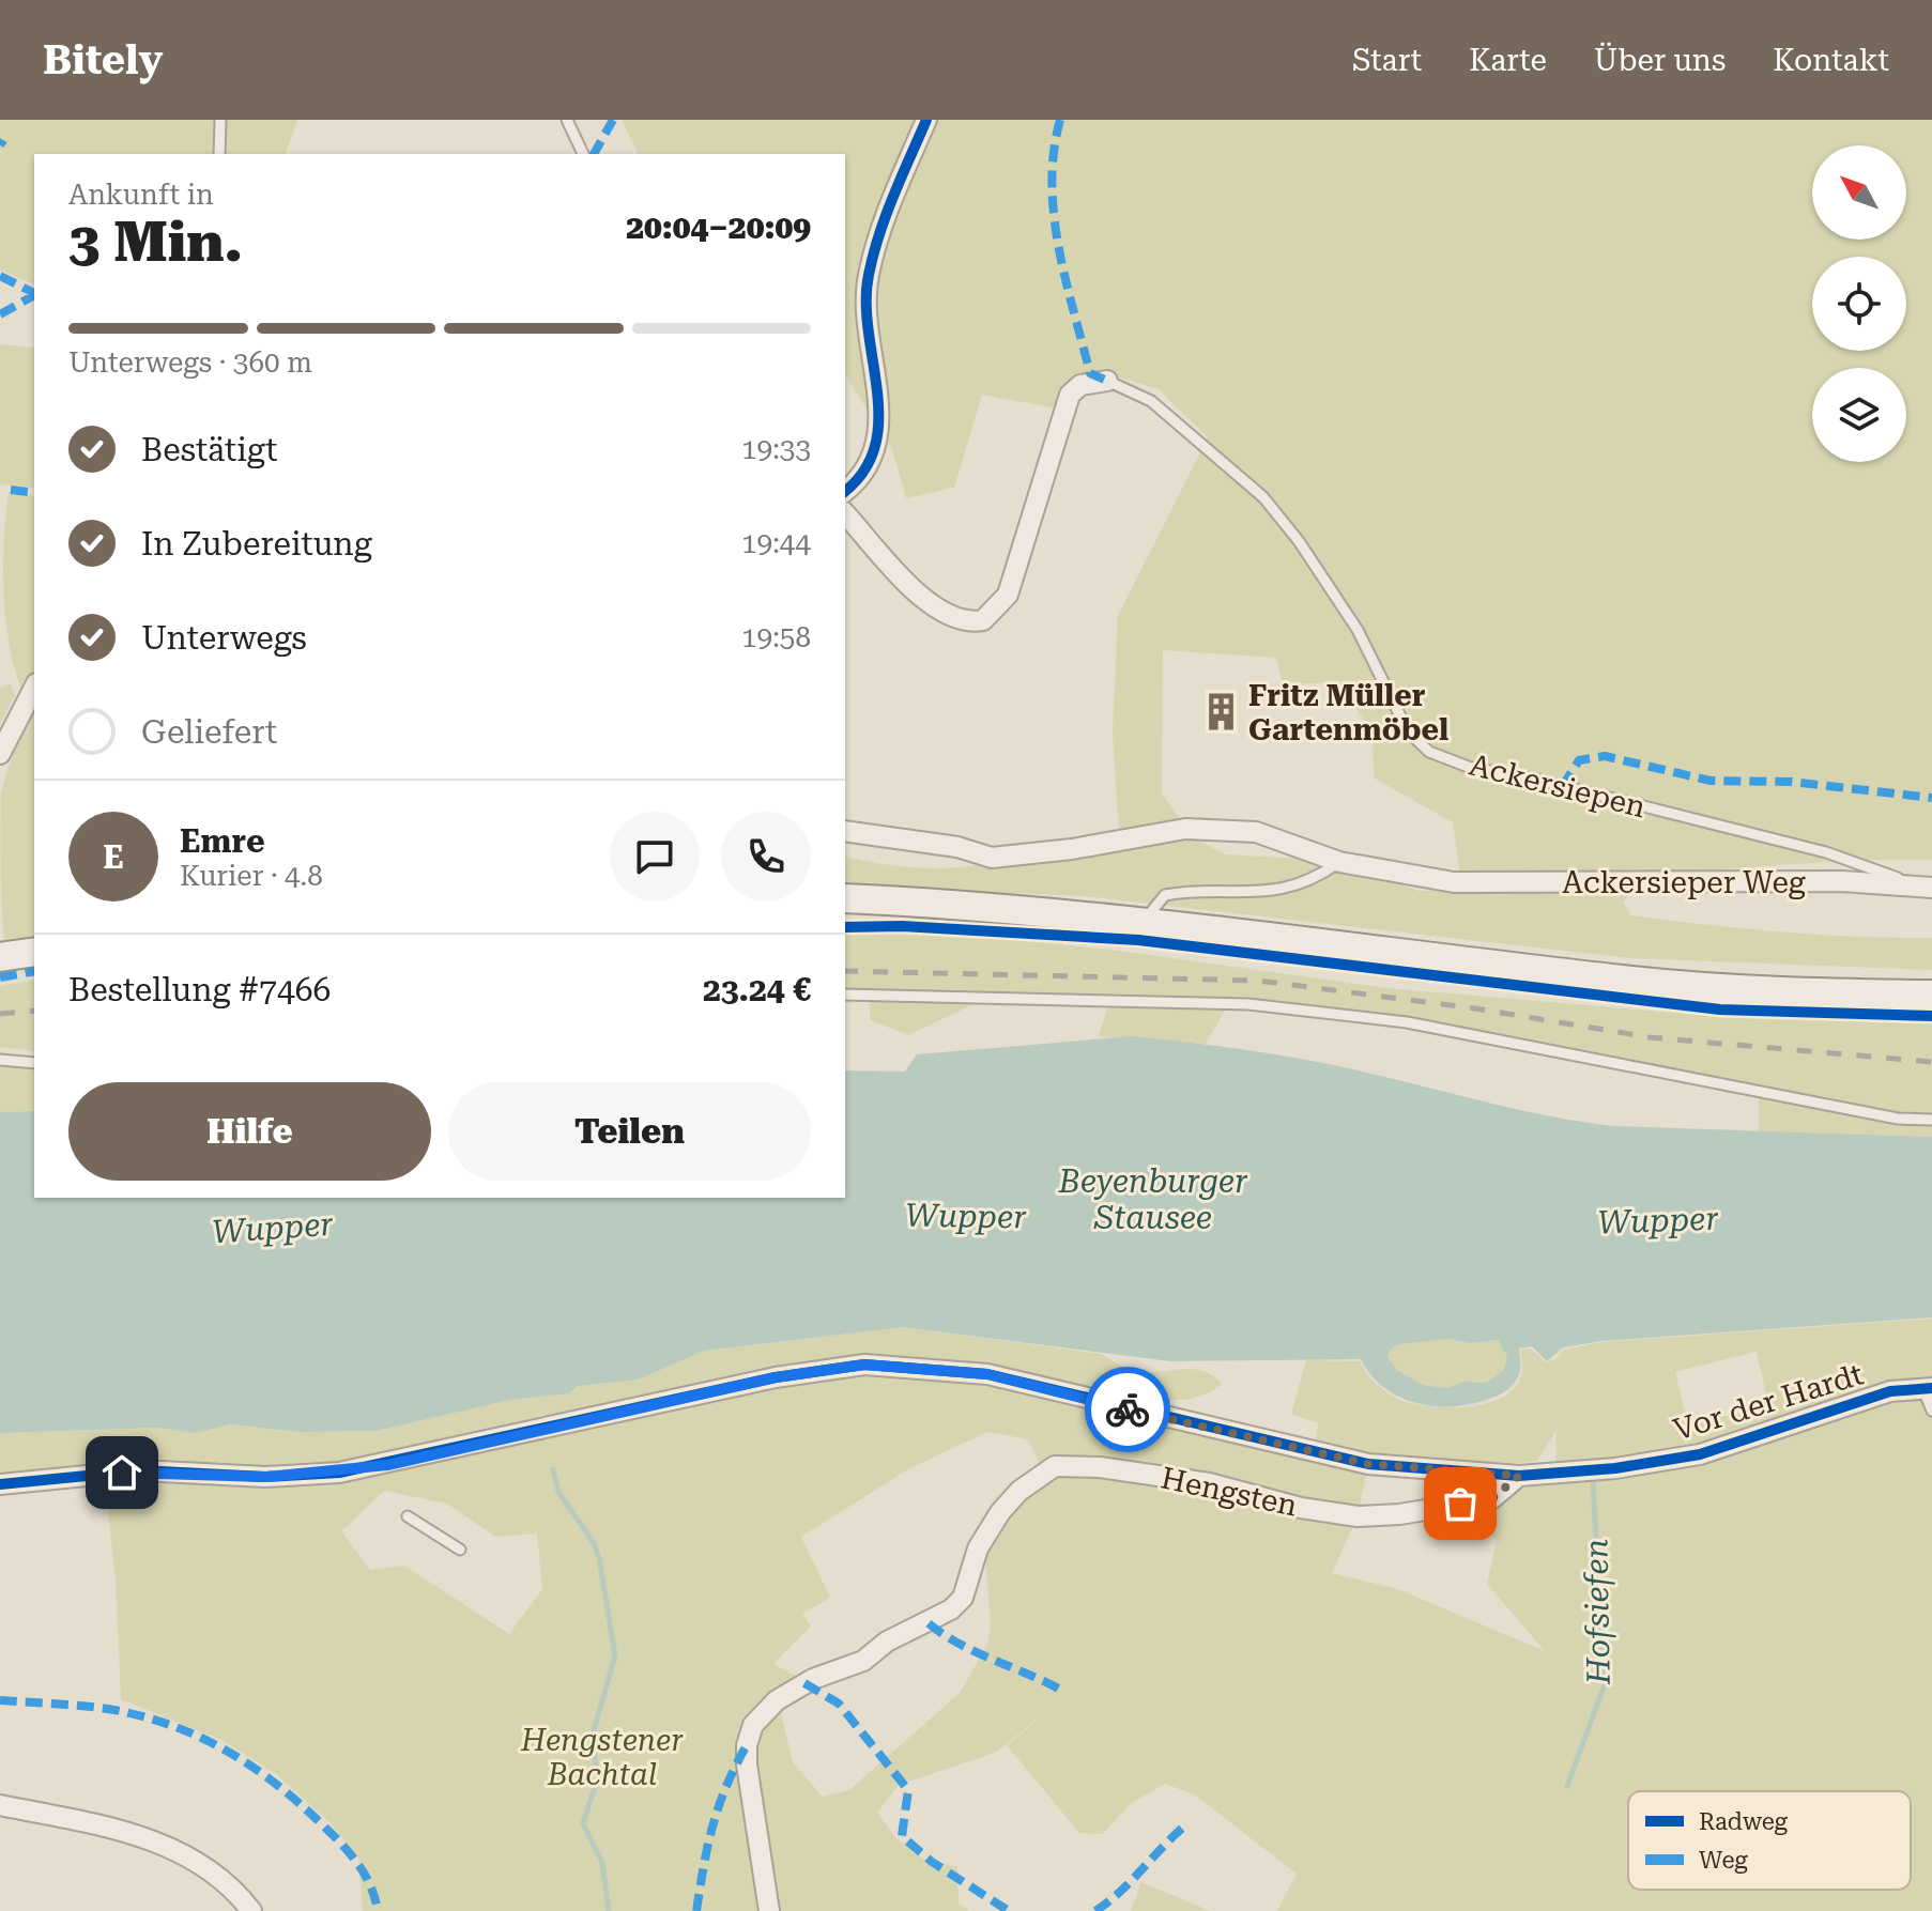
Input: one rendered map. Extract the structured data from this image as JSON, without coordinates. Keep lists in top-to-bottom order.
{
  "streets": {
    "street": [
      "Ackersiepen",
      "Ackersieper Weg",
      "Vor der Hardt",
      "Hengsten"
    ]
  },
  "crossings": [
    ["Ackersiepen", "Ackersieper Weg"],
    ["Vor der Hardt", "Hengsten"]
  ],
  "water": ["Beyenburger Stausee", "Wupper", "Hofsiefen"],
  "parks": ["Hengstener Bachtal"],
  "places": {
    "building": ["Fritz Müller Gartenmöbel"]
  },
  "legend": ["Radweg", "Weg"],
  "north": "top left",
  "page": {
    "header": "Bitely",
    "nav": [
      "Start",
      "Karte",
      "Über uns",
      "Kontakt"
    ],
    "heading": ["3 Min.", "Ankunft in", "20:04–20:09"],
    "panel": [
      "Emre",
      "Kurier · 4.8",
      "Bestellung #7466",
      "23.24 €"
    ],
    "bar": "Unterwegs · 360 m",
    "list": [
      ["Bestätigt", "19:33"],
      ["In Zubereitung", "19:44"],
      ["Unterwegs", "19:58"],
      "Geliefert"
    ],
    "round": "E",
    "buttons": ["Hilfe", "Teilen"]
  }
}
